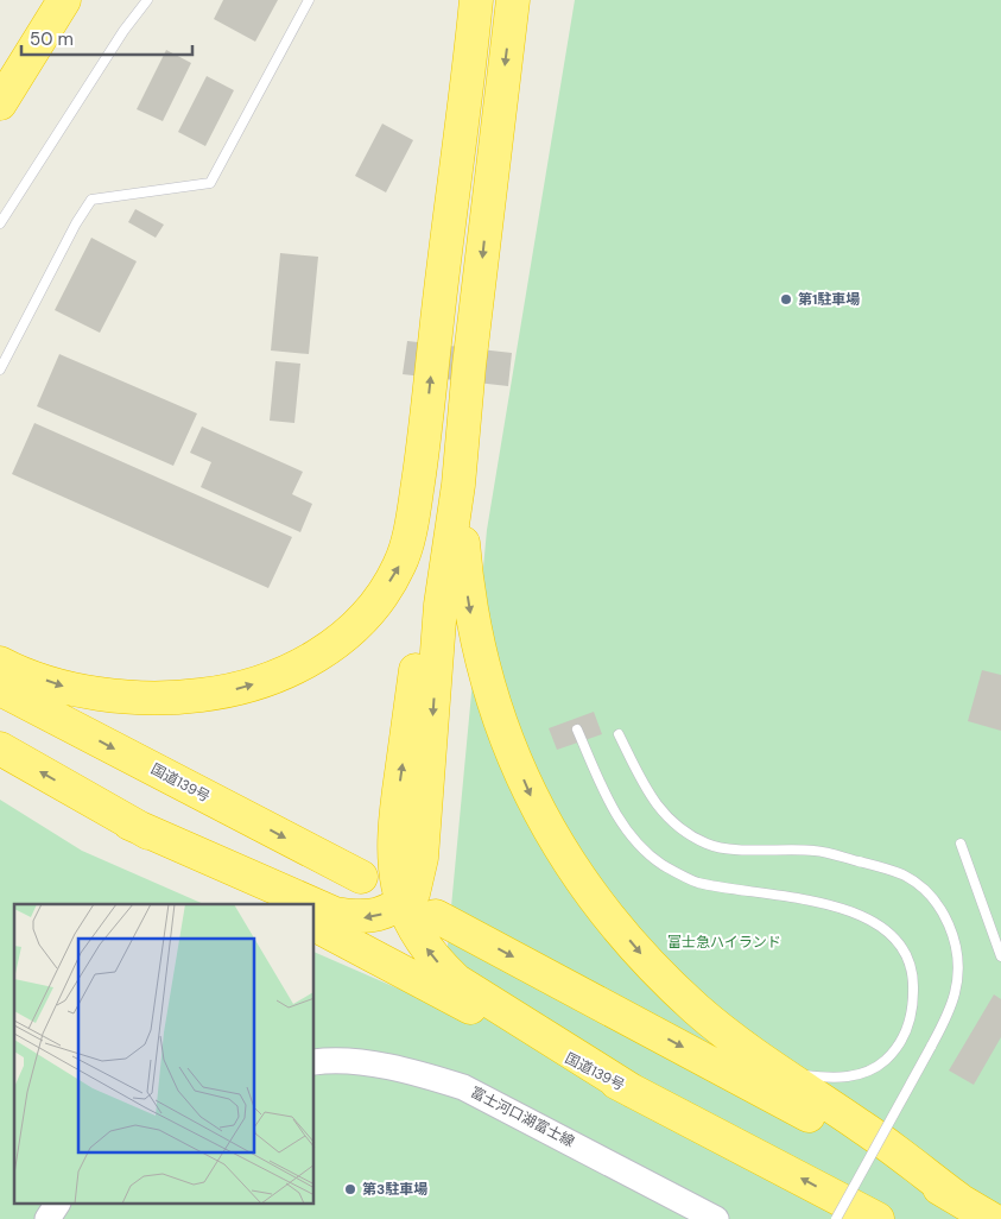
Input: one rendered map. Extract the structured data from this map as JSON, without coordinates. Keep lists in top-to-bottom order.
{
  "streets": {
    "highway": ["国道139号"],
    "main road": ["富士河口湖富士線"]
  },
  "parks": ["富士急ハイランド"],
  "places": ["第1駐車場", "第3駐車場"],
  "scale_bar": "50 m"
}
